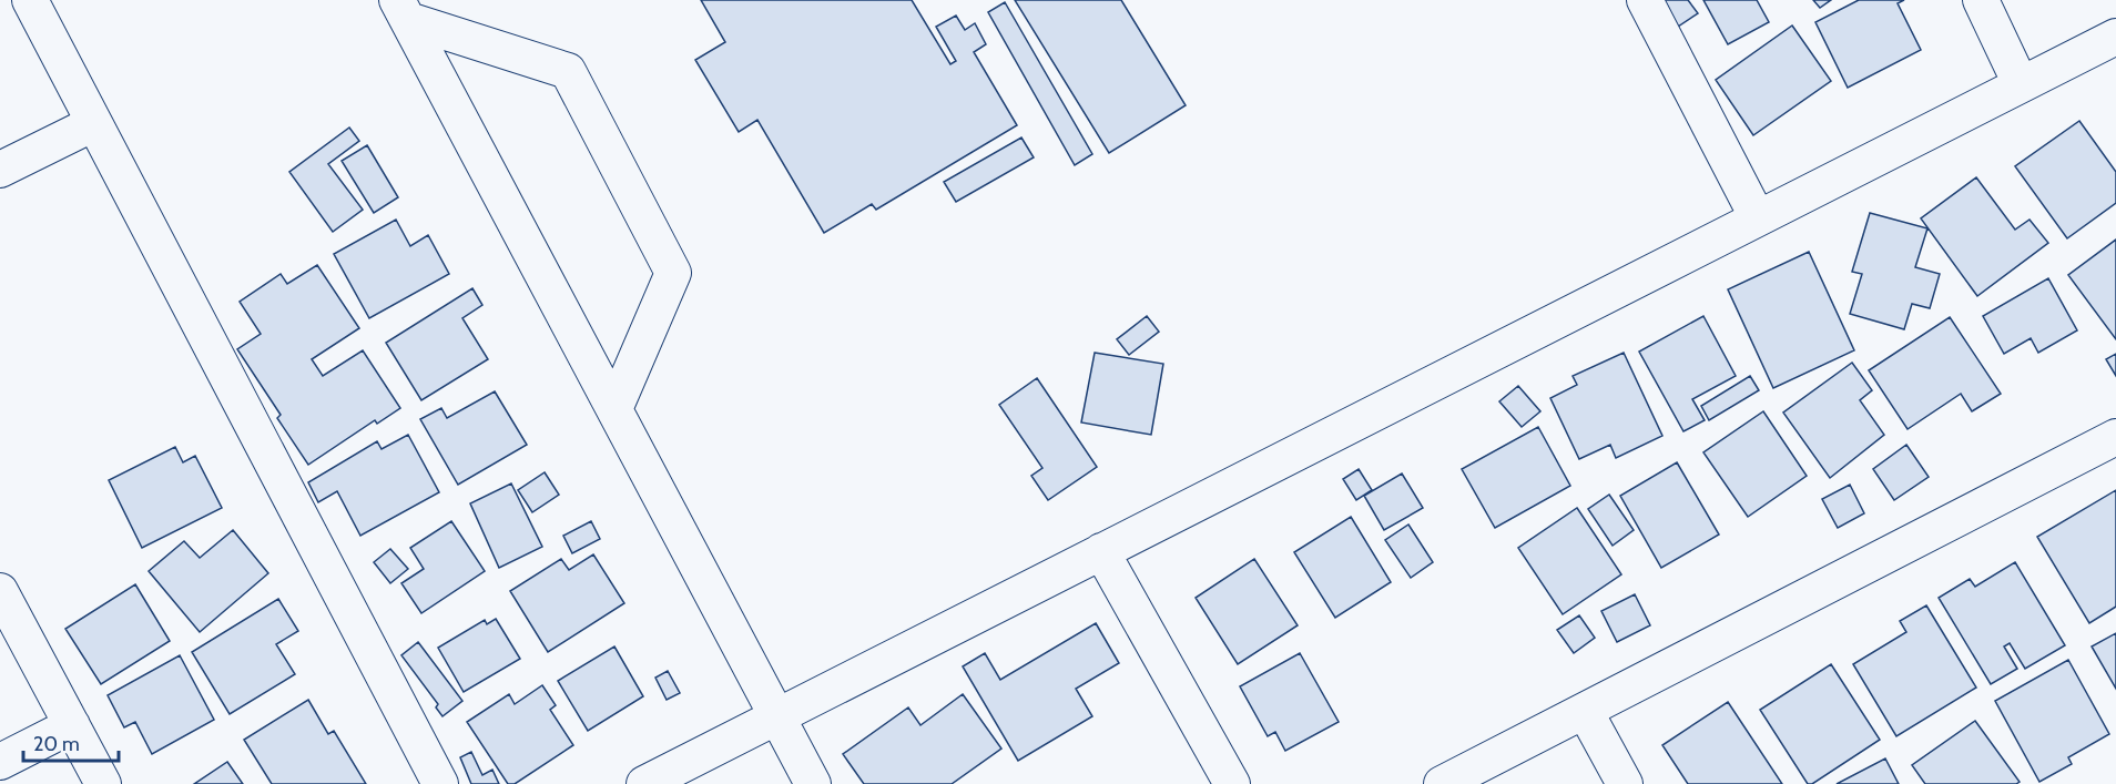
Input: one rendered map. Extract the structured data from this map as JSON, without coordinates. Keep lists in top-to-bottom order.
{
  "scale_bar": "20 m"
}
